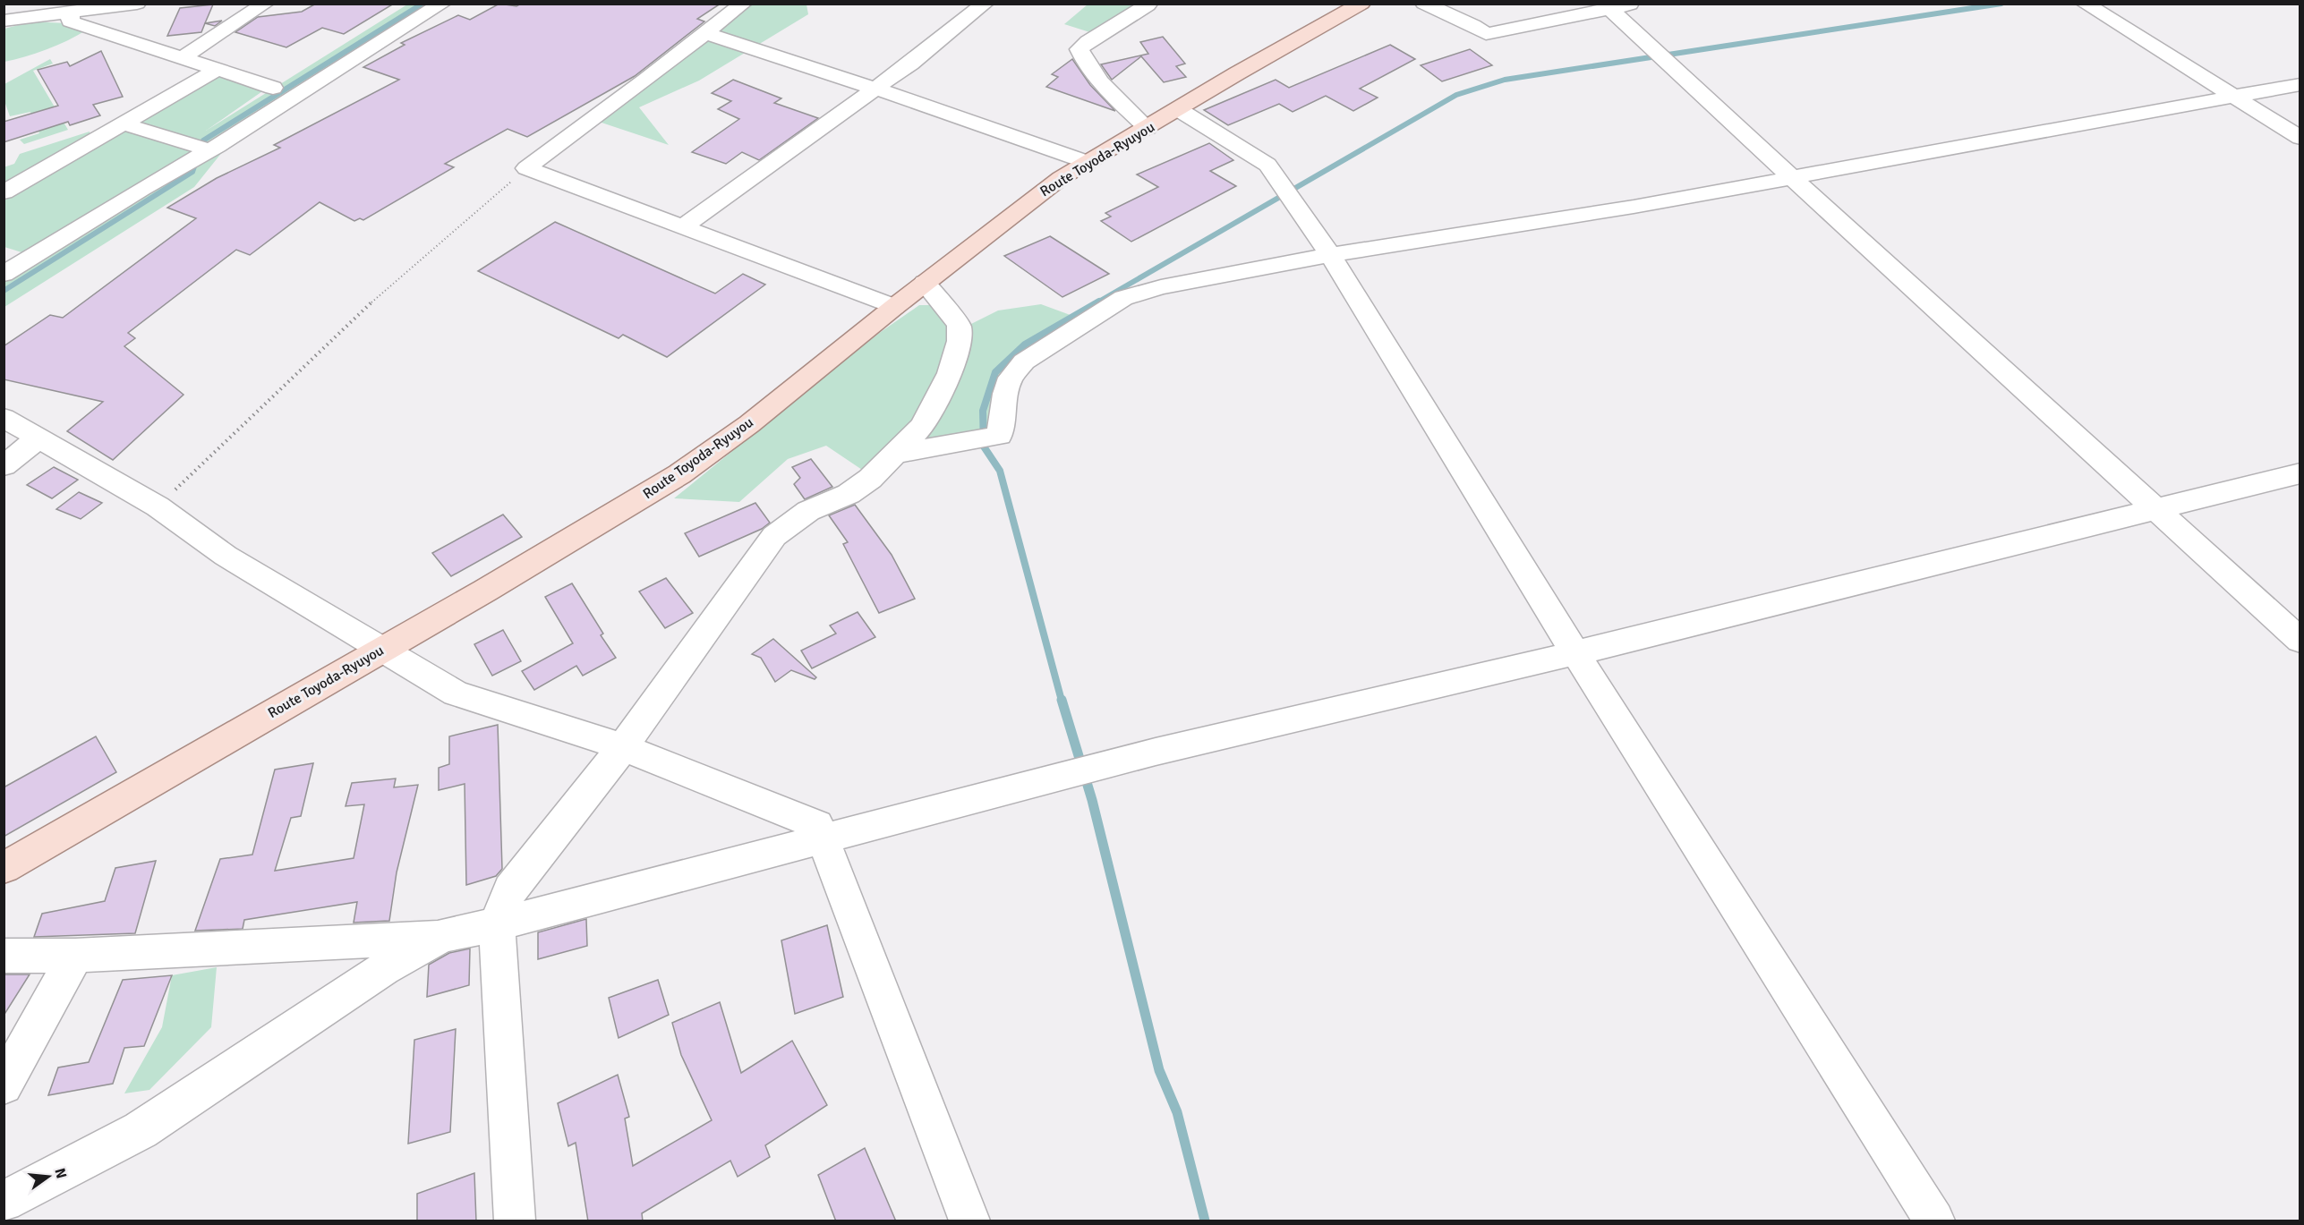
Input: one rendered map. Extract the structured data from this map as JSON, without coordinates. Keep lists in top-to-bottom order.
{
  "streets": {
    "main road": ["Route Toyoda-Ryuyou"]
  },
  "north": "right"
}
